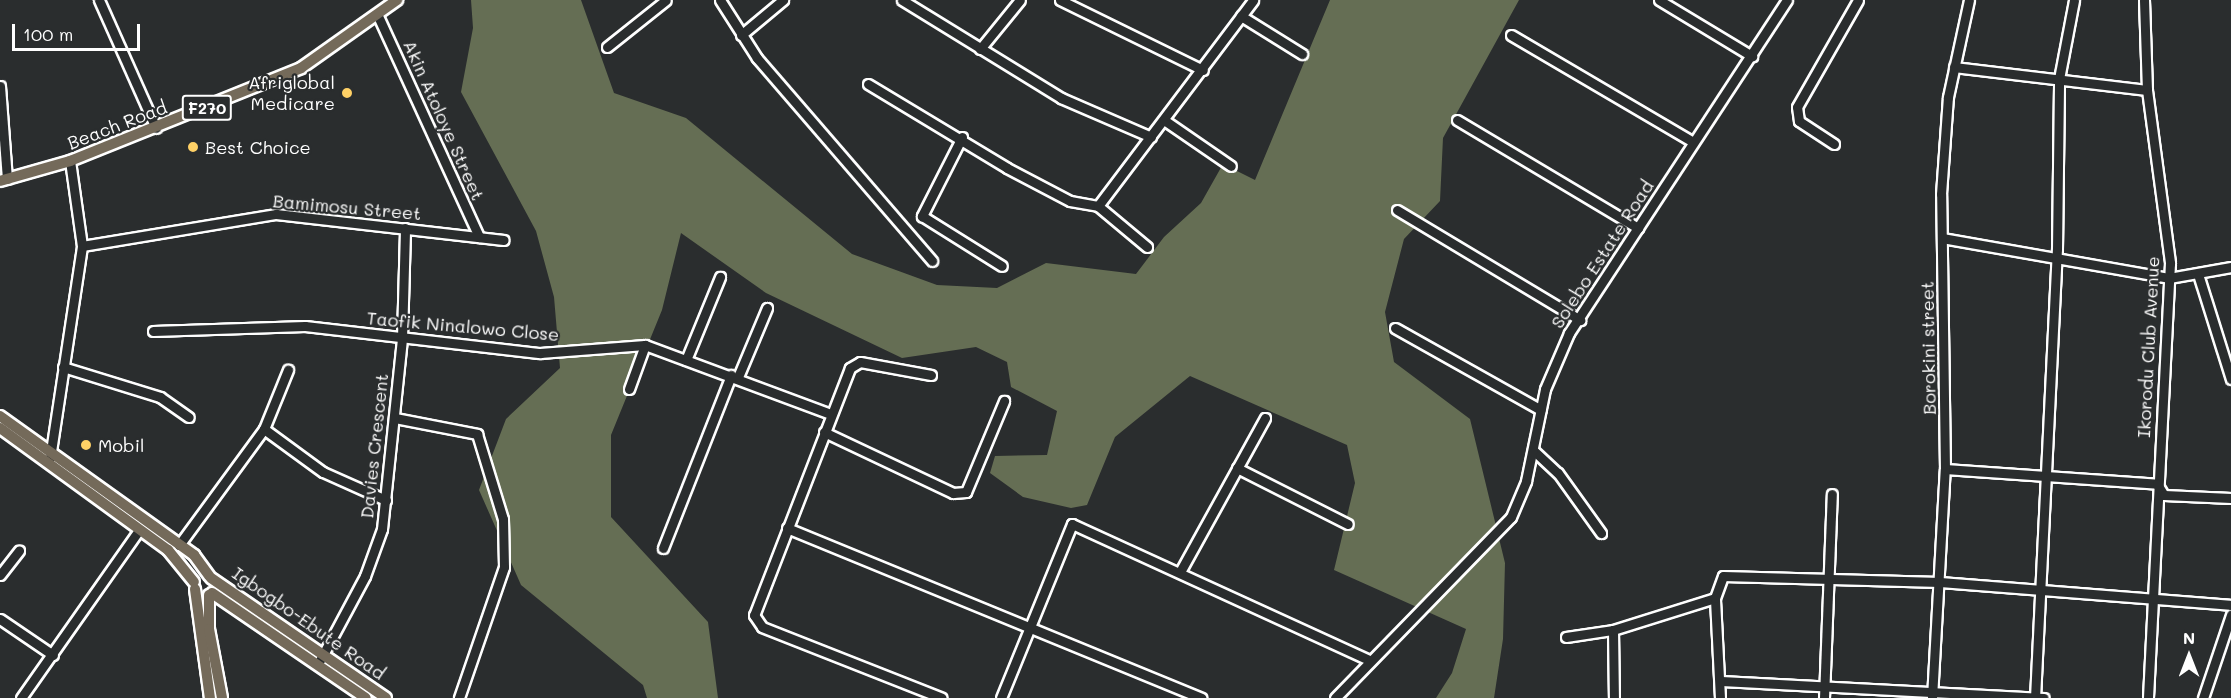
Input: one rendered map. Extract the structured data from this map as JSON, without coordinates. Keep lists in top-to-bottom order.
{
  "streets": {
    "main road": ["F270", "Beach Road", "Igbogbo-Ebute Road"],
    "street": [
      "Akin Atoloye Street",
      "Bamimosu Street",
      "Solebo Estate Road",
      "Taofik Ninalowo Close",
      "Ikorodu Club Avenue",
      "Borokini street",
      "Davies Crescent"
    ]
  },
  "crossings": [
    ["Akin Atoloye Street", "Beach Road"],
    ["Akin Atoloye Street", "Bamimosu Street"],
    ["Bamimosu Street", "Davies Crescent"],
    ["Taofik Ninalowo Close", "Davies Crescent"],
    ["Davies Crescent", "Igbogbo-Ebute Road"]
  ],
  "places": ["Afriglobal Medicare", "Best Choice", "Mobil"],
  "scale_bar": "100 m",
  "north": "top"
}
